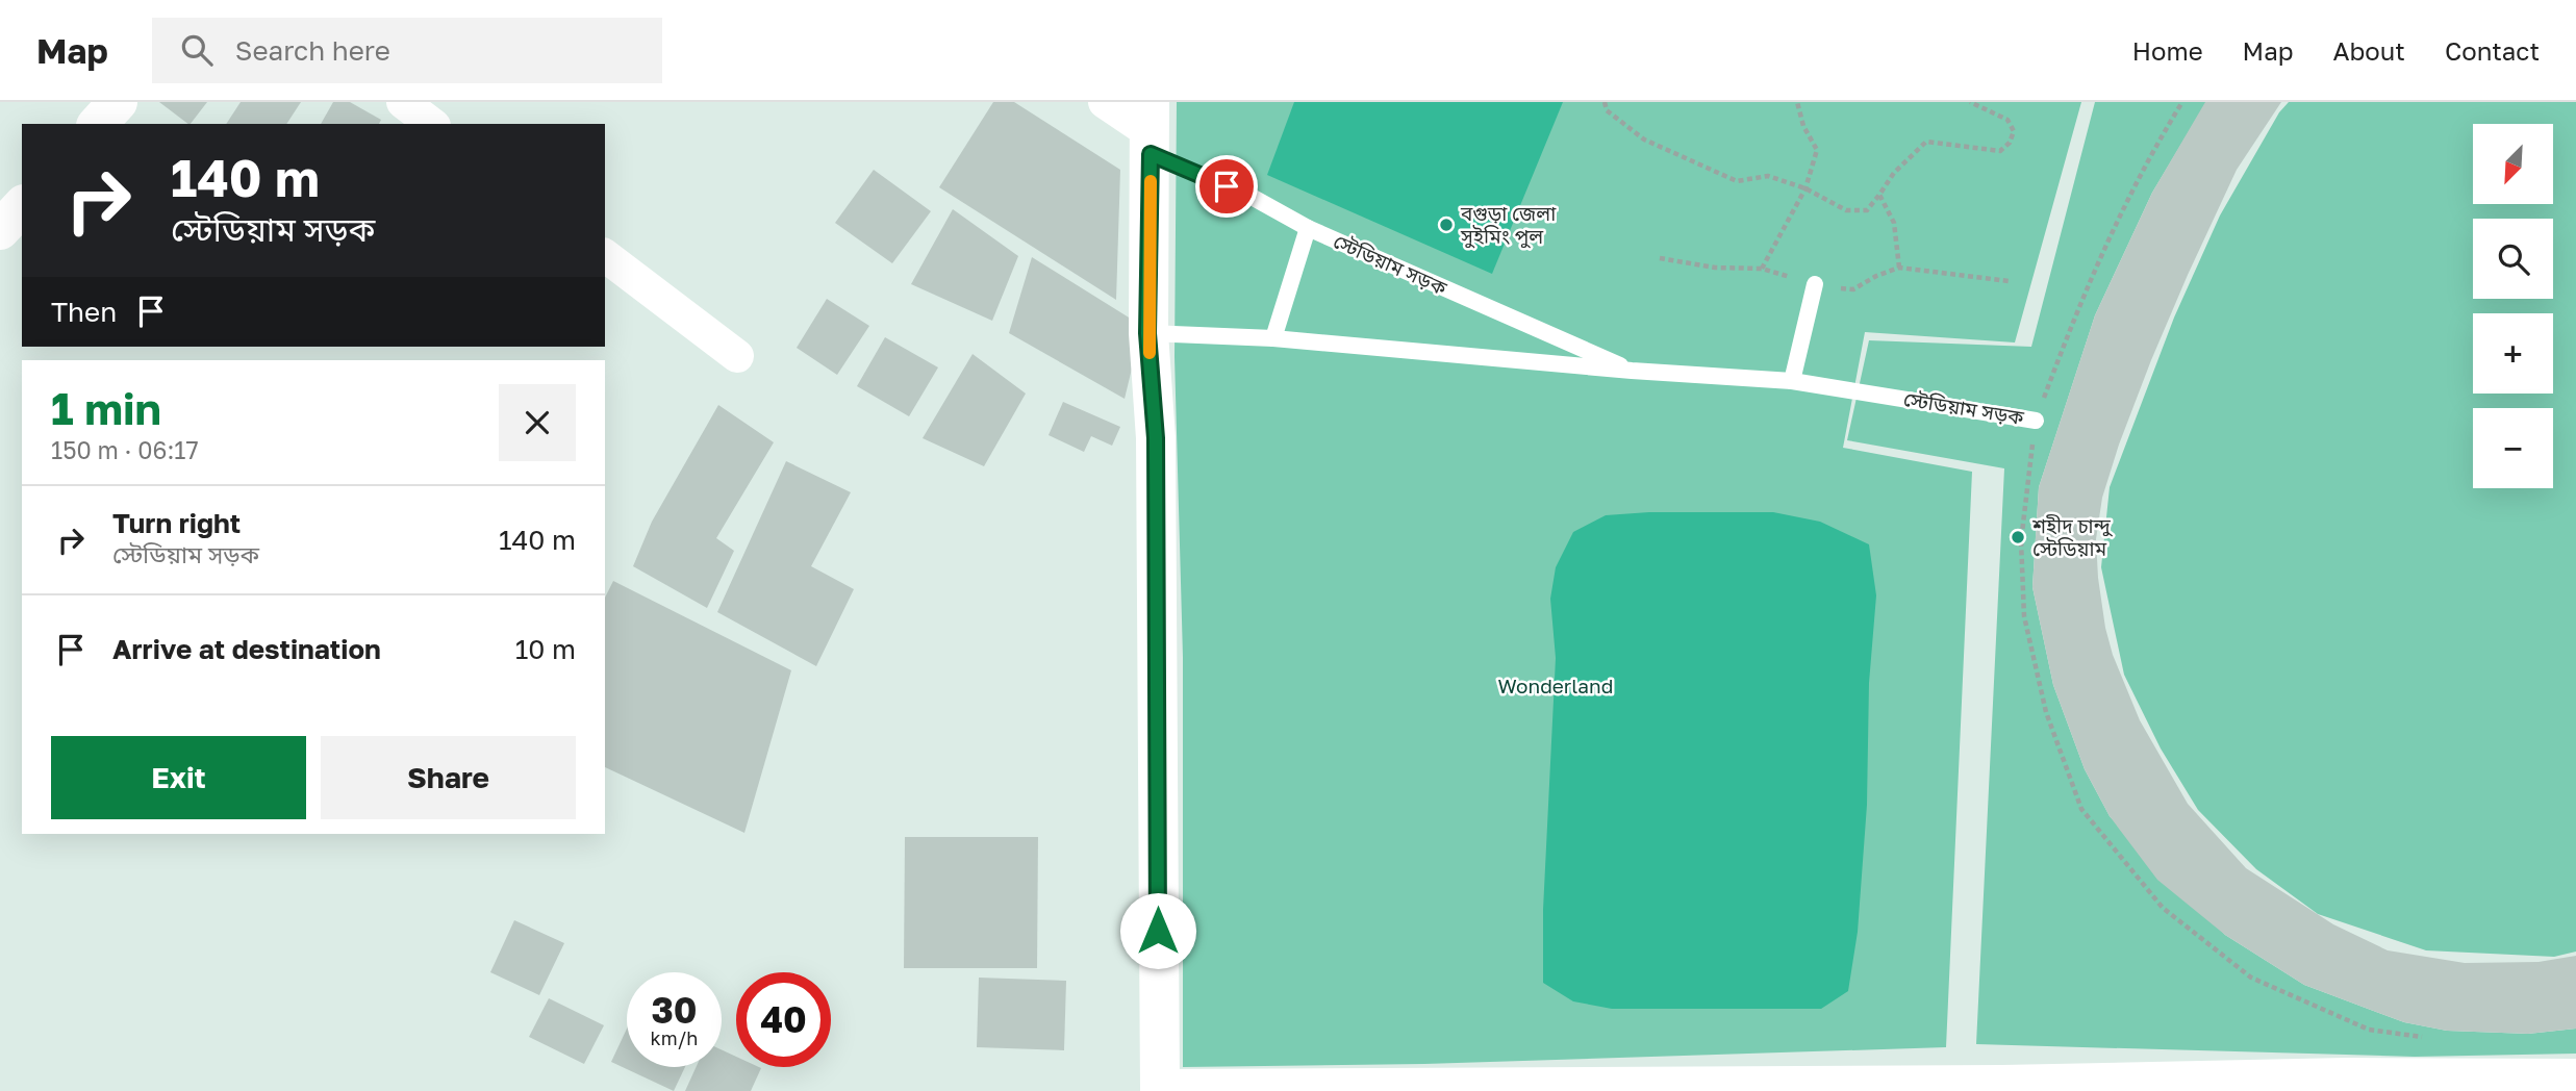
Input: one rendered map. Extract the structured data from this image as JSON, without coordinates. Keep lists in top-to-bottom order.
{
  "streets": {
    "lane": ["স্টেডিয়াম সড়ক"]
  },
  "parks": ["Wonderland"],
  "places": ["বগুড়া জেলা সুইমিং পুল", "শহীদ চান্দু স্টেডিয়াম"],
  "north": "bottom left",
  "page": {
    "header": "Map",
    "search": "Search here",
    "nav": [
      "Home",
      "Map",
      "About",
      "Contact"
    ],
    "map_buttons": ["+", "−"],
    "turn": ["140 m", "স্টেডিয়াম সড়ক"],
    "then": "Then",
    "heading": ["1 min", "150 m · 06:17"],
    "list": [
      {
        "name": "Turn right",
        "note": "স্টেডিয়াম সড়ক",
        "value": "140 m"
      },
      {
        "name": "Arrive at destination",
        "value": "10 m"
      }
    ],
    "buttons": ["Exit", "Share"],
    "speed": "30 km/h",
    "limit": "40"
  }
}
